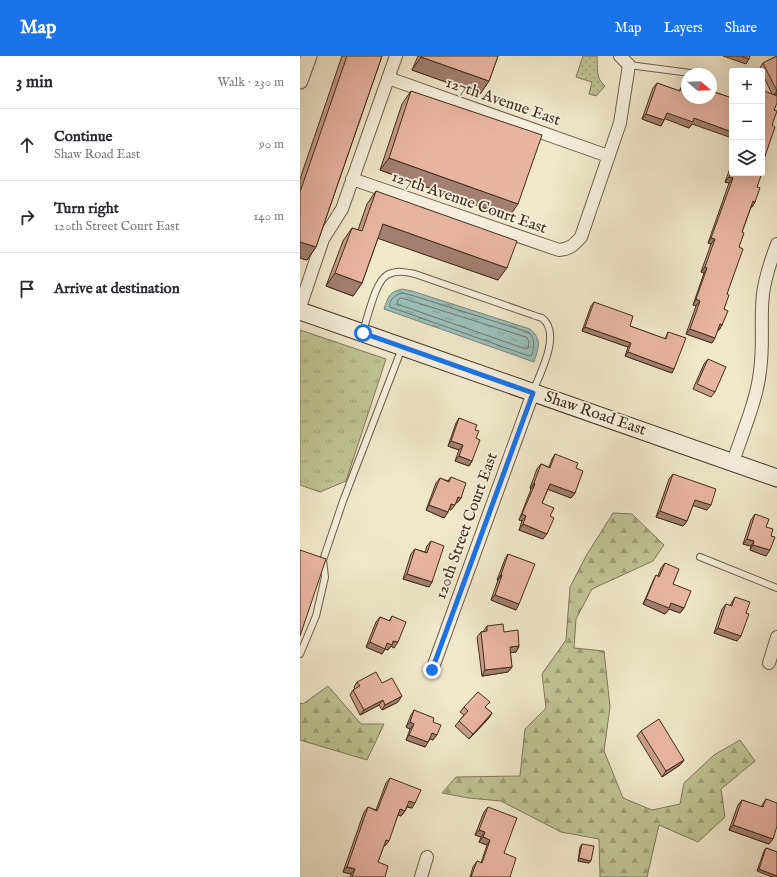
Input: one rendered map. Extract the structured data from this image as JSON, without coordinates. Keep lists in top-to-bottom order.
{
  "streets": {
    "main road": ["Shaw Road East"],
    "street": ["127th Avenue East", "127th Avenue Court East", "120th Street Court East"]
  },
  "crossings": [
    ["127th Avenue East", "127th Avenue Court East"],
    ["Shaw Road East", "120th Street Court East"]
  ],
  "north": "right",
  "page": {
    "header": "Map",
    "nav": ["Map", "Layers", "Share"],
    "heading": ["3 min", "Walk · 230 m"],
    "map_buttons": ["+", "−"],
    "list": [
      ["Continue", "Shaw Road East", "90 m"],
      ["Turn right", "120th Street Court East", "140 m"],
      "Arrive at destination"
    ]
  }
}
